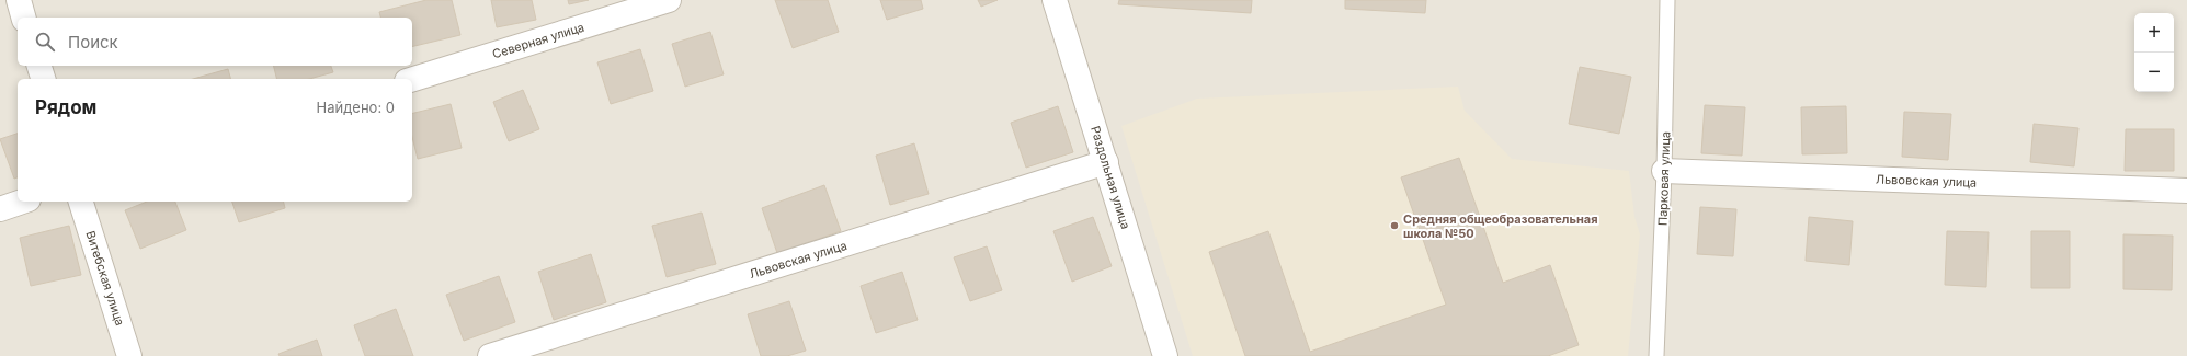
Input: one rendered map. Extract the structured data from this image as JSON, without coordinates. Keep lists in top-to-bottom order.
{
  "streets": {
    "street": [
      "Северная улица",
      "Раздольная улица",
      "Львовская улица",
      "Витебская улица"
    ],
    "lane": ["Парковая улица"]
  },
  "crossings": [
    ["Раздольная улица", "Львовская улица"],
    ["Парковая улица", "Львовская улица"]
  ],
  "places": ["Средняя общеобразовательная школа №50"],
  "page": {
    "map_buttons": ["+", "−"],
    "search": "Поиск",
    "heading": ["Рядом", "Найдено: 0"]
  }
}
